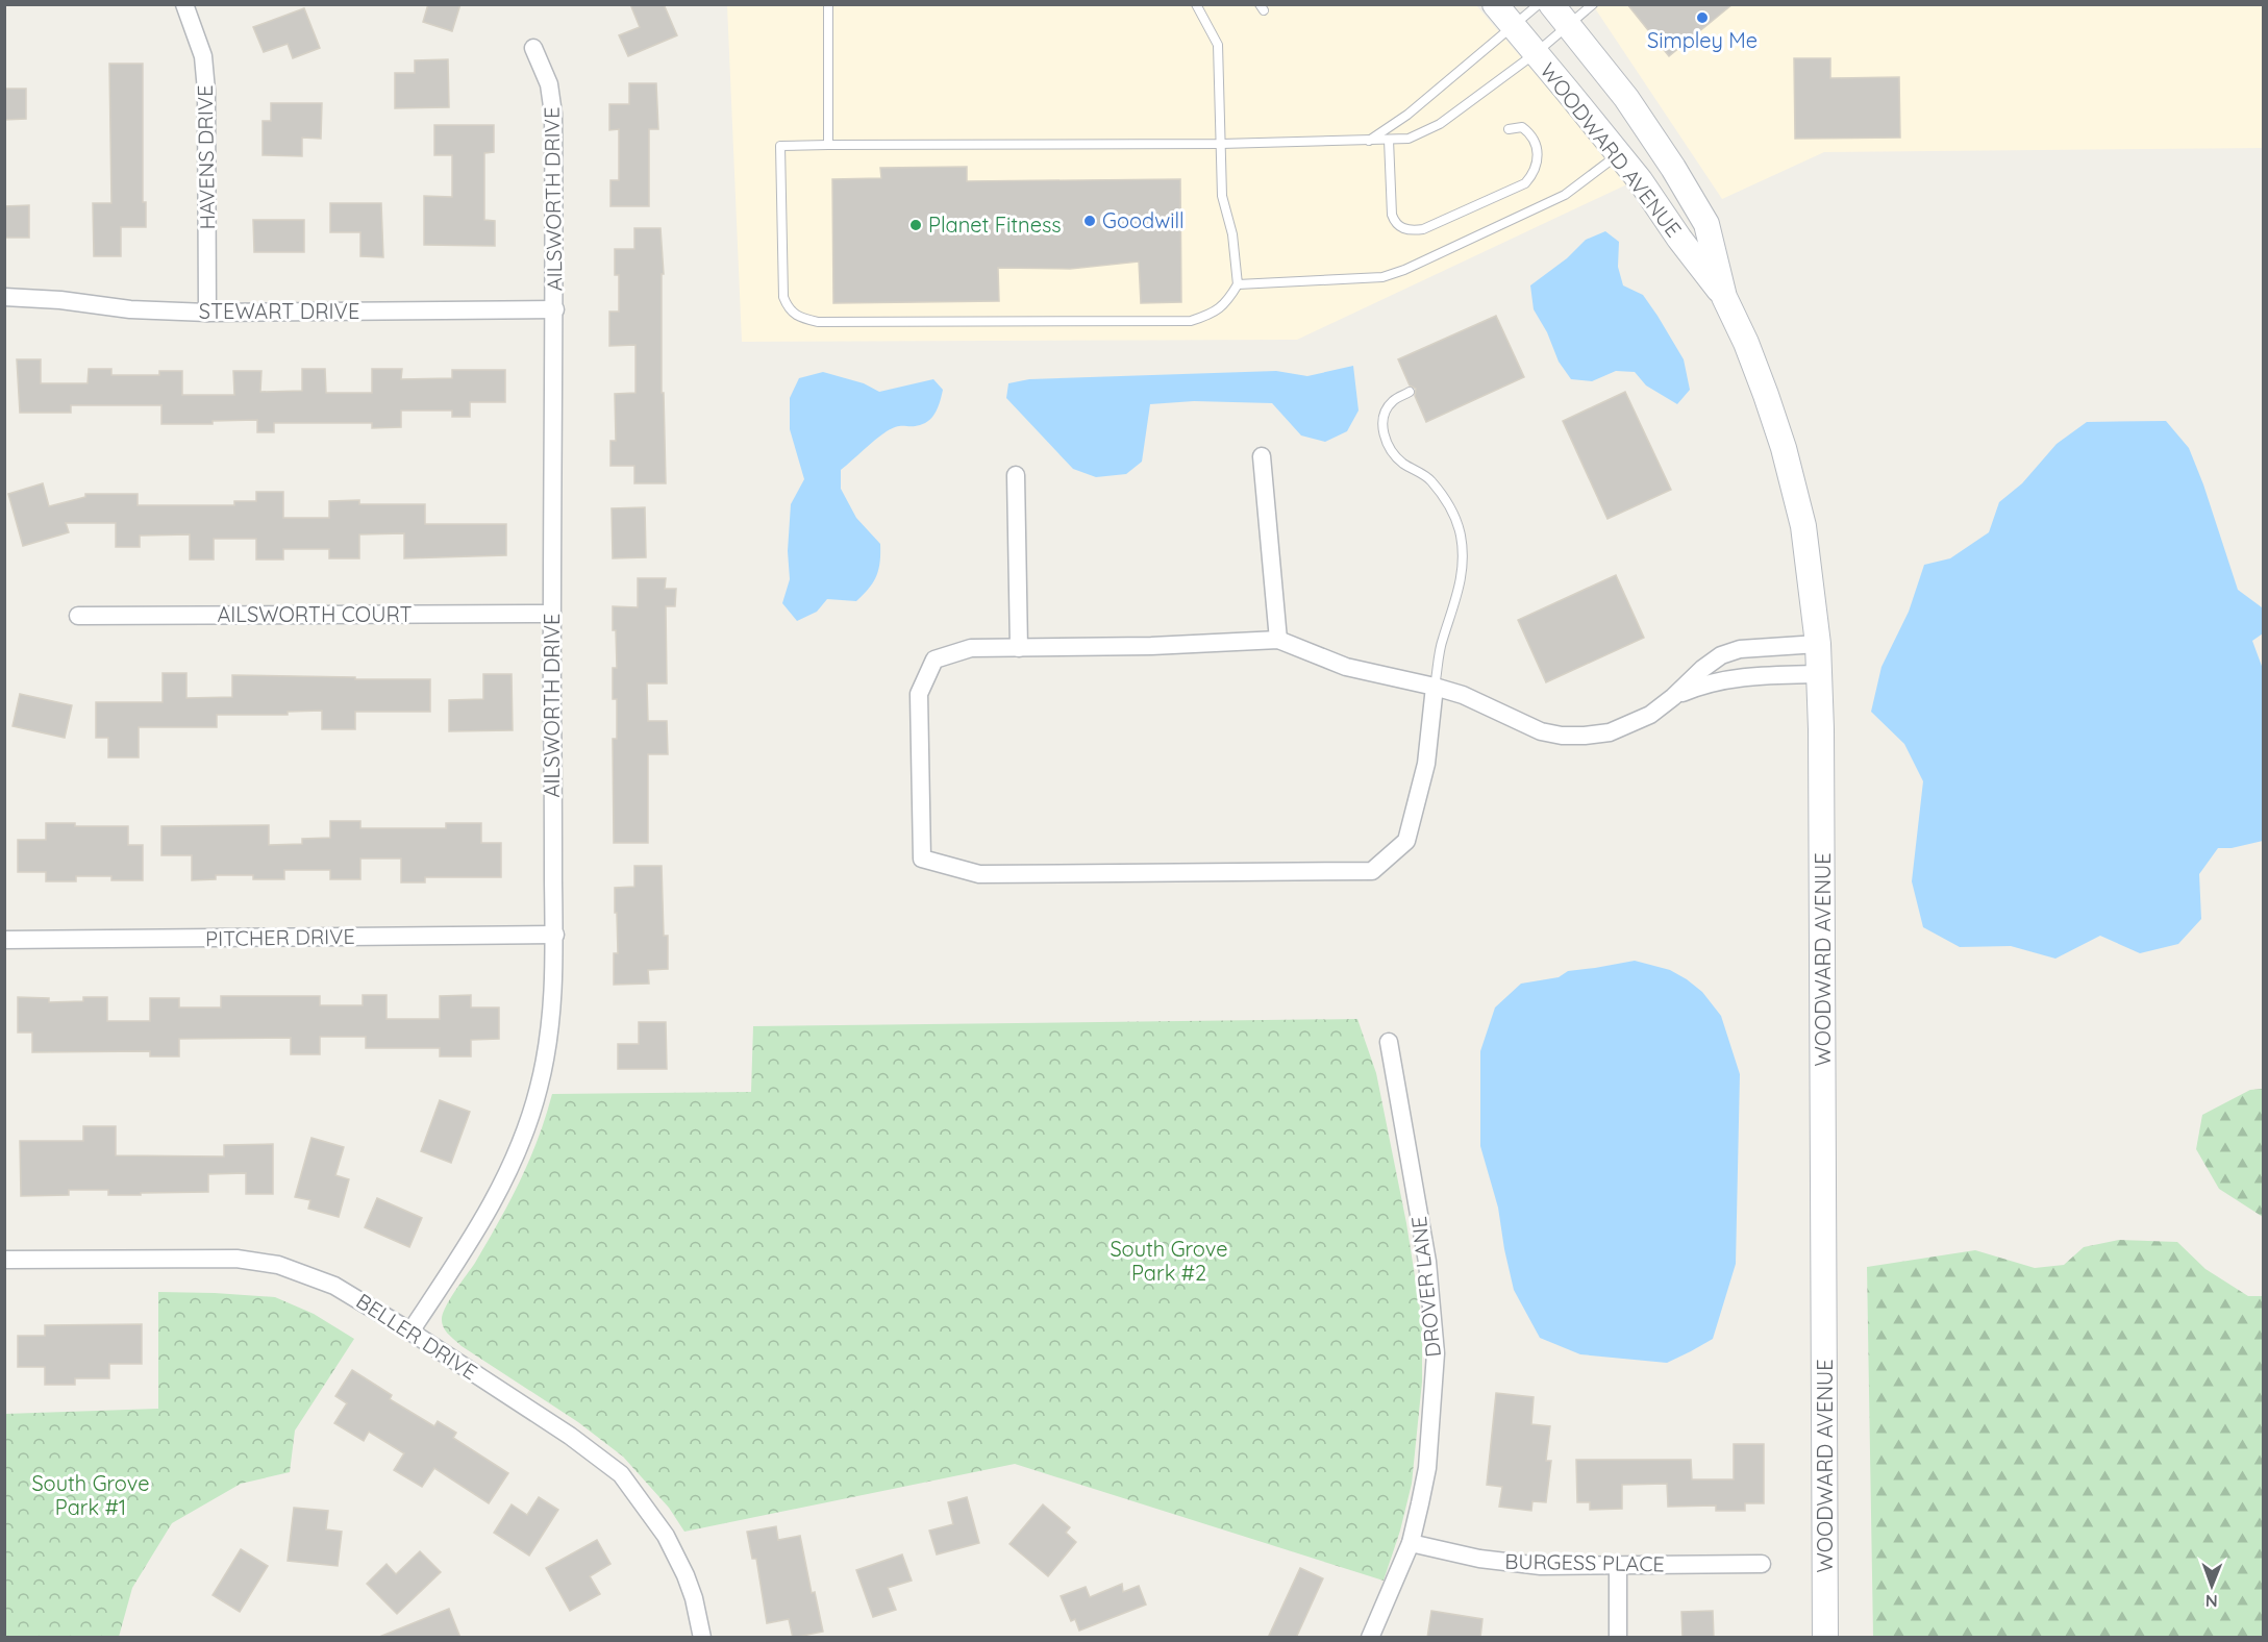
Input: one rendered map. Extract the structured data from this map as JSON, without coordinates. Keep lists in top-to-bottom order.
{
  "streets": {
    "main road": ["WOODWARD AVENUE"],
    "street": [
      "HAVENS DRIVE",
      "AILSWORTH DRIVE",
      "STEWART DRIVE",
      "AILSWORTH COURT",
      "PITCHER DRIVE",
      "DROVER LANE",
      "BELLER DRIVE",
      "BURGESS PLACE"
    ]
  },
  "crossings": [
    ["HAVENS DRIVE", "STEWART DRIVE"],
    ["AILSWORTH DRIVE", "STEWART DRIVE"],
    ["AILSWORTH DRIVE", "AILSWORTH COURT"],
    ["AILSWORTH DRIVE", "PITCHER DRIVE"],
    ["AILSWORTH DRIVE", "BELLER DRIVE"],
    ["DROVER LANE", "BURGESS PLACE"]
  ],
  "parks": ["South Grove Park #2", "South Grove Park #1"],
  "places": ["Simpley Me", "Goodwill", "Planet Fitness"],
  "north": "bottom"
}
